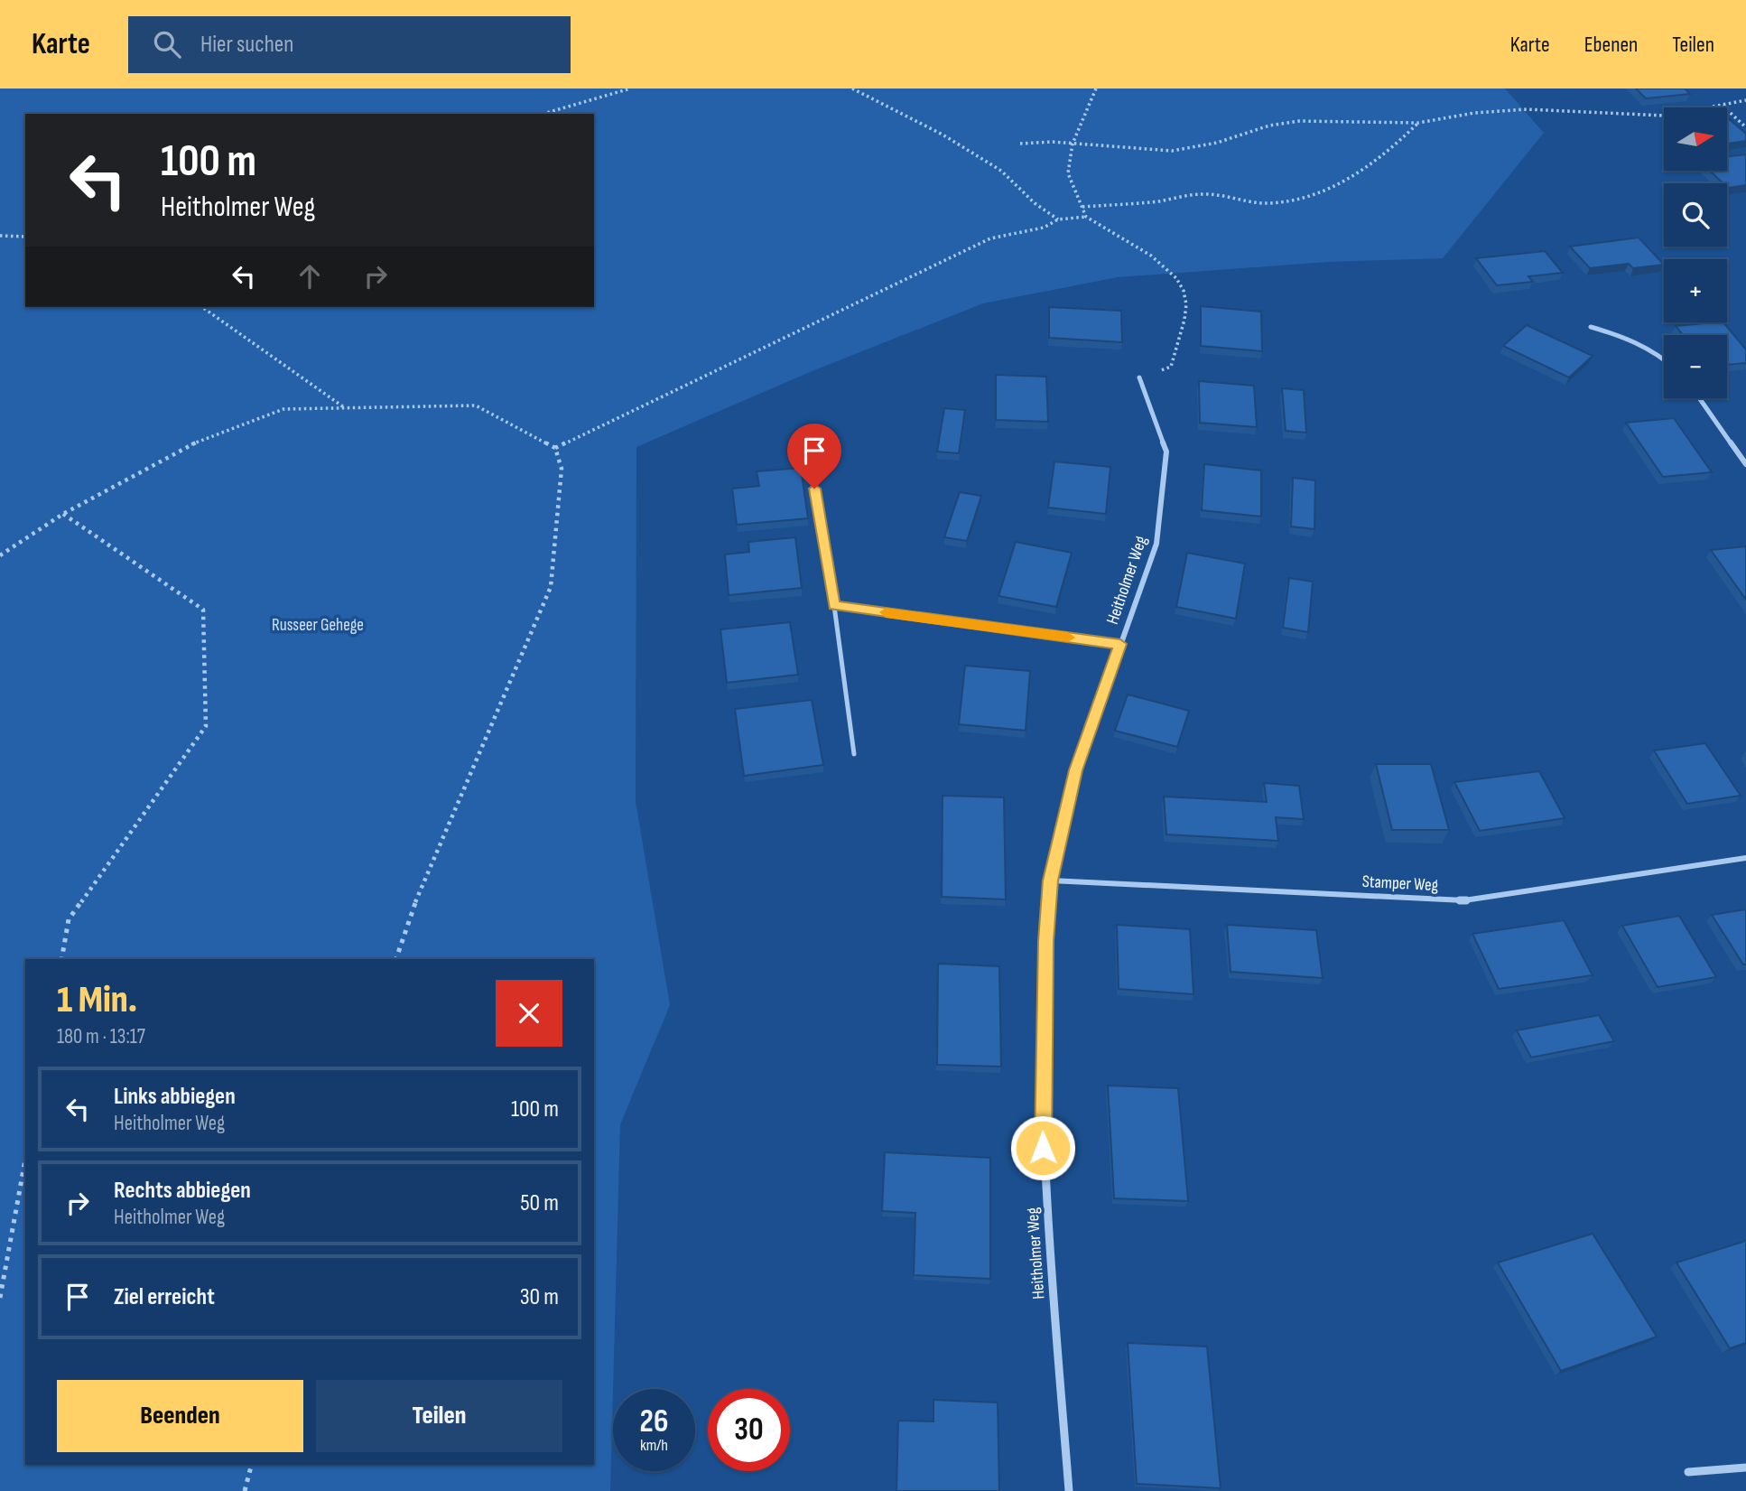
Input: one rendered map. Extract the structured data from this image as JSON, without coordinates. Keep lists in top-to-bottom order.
{
  "streets": {
    "street": ["Heitholmer Weg", "Stamper Weg"]
  },
  "crossings": [
    ["Heitholmer Weg", "Stamper Weg"]
  ],
  "parks": ["Russeer Gehege"],
  "north": "right",
  "page": {
    "header": "Karte",
    "search": "Hier suchen",
    "nav": ["Karte", "Ebenen", "Teilen"],
    "map_buttons": ["+", "−"],
    "turn": ["100 m", "Heitholmer Weg"],
    "heading": ["1 Min.", "180 m · 13:17"],
    "list": [
      {
        "name": "Links abbiegen",
        "note": "Heitholmer Weg",
        "value": "100 m"
      },
      {
        "name": "Rechts abbiegen",
        "note": "Heitholmer Weg",
        "value": "50 m"
      },
      {
        "name": "Ziel erreicht",
        "value": "30 m"
      }
    ],
    "buttons": ["Beenden", "Teilen"],
    "speed": "26 km/h",
    "limit": "30"
  }
}
